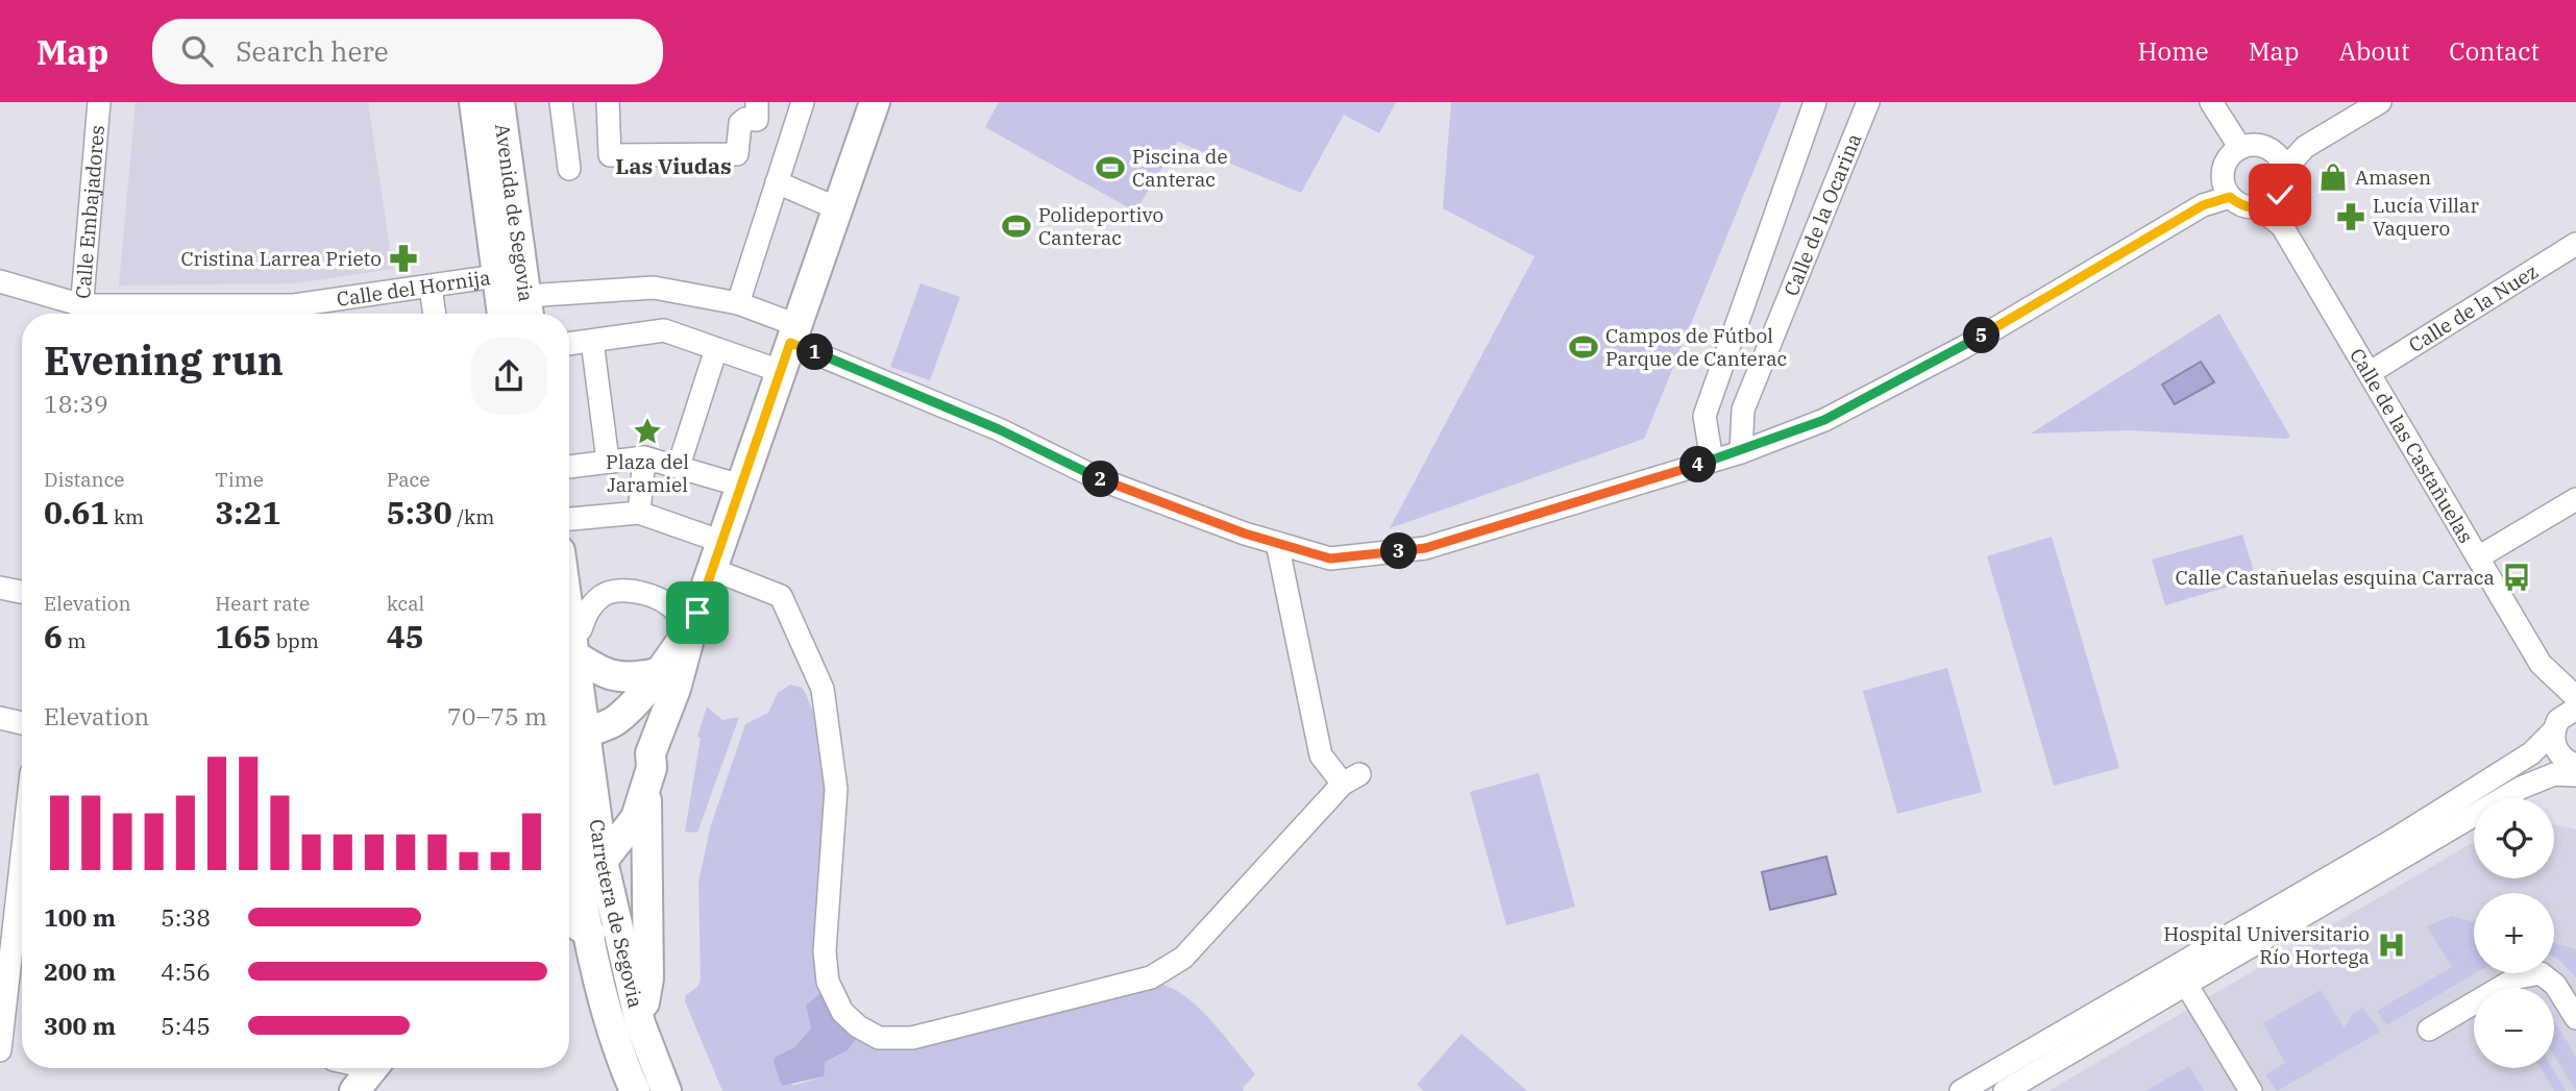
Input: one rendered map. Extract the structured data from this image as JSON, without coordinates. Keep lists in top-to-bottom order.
{
  "streets": {
    "main road": ["Avenida de Segovia", "Carretera de Segovia"],
    "street": [
      "Calle Embajadores",
      "Calle de la Ocarina",
      "Calle del Hornija",
      "Calle de la Nuez",
      "Calle de las Castañuelas"
    ]
  },
  "crossings": [
    ["Calle Embajadores", "Calle del Hornija"],
    ["Avenida de Segovia", "Calle del Hornija"],
    ["Calle de la Ocarina", "Calle del Hornija"],
    ["Calle del Hornija", "Calle de las Castañuelas"],
    ["Calle de la Nuez", "Calle de las Castañuelas"]
  ],
  "districts": ["Las Viudas"],
  "places": {
    "sports": ["Piscina de Canterac", "Polideportivo Canterac", "Campos de Fútbol Parque de Canterac"],
    "shop": ["Amasen"],
    "pharmacy": ["Lucía Villar Vaquero", "Cristina Larrea Prieto"],
    "place": ["Plaza del Jaramiel"],
    "bus stop": ["Calle Castañuelas esquina Carraca"],
    "hospital": ["Hospital Universitario Río Hortega"]
  },
  "page": {
    "header": "Map",
    "search": "Search here",
    "nav": [
      "Home",
      "Map",
      "About",
      "Contact"
    ],
    "heading": ["Evening run", "18:39"],
    "pins": [
      "5",
      "1",
      "4",
      "2",
      "3"
    ],
    "stats": [
      ["Distance", "0.61 km"],
      ["Time", "3:21"],
      ["Pace", "5:30 /km"],
      ["Elevation", "6 m"],
      ["Heart rate", "165 bpm"],
      ["kcal", "45"]
    ],
    "chart": ["Elevation", "70–75 m"],
    "map_buttons": ["+", "−"],
    "list": [
      {
        "name": "100 m",
        "note": "5:38"
      },
      {
        "name": "200 m",
        "note": "4:56"
      },
      {
        "name": "300 m",
        "note": "5:45"
      }
    ]
  }
}
